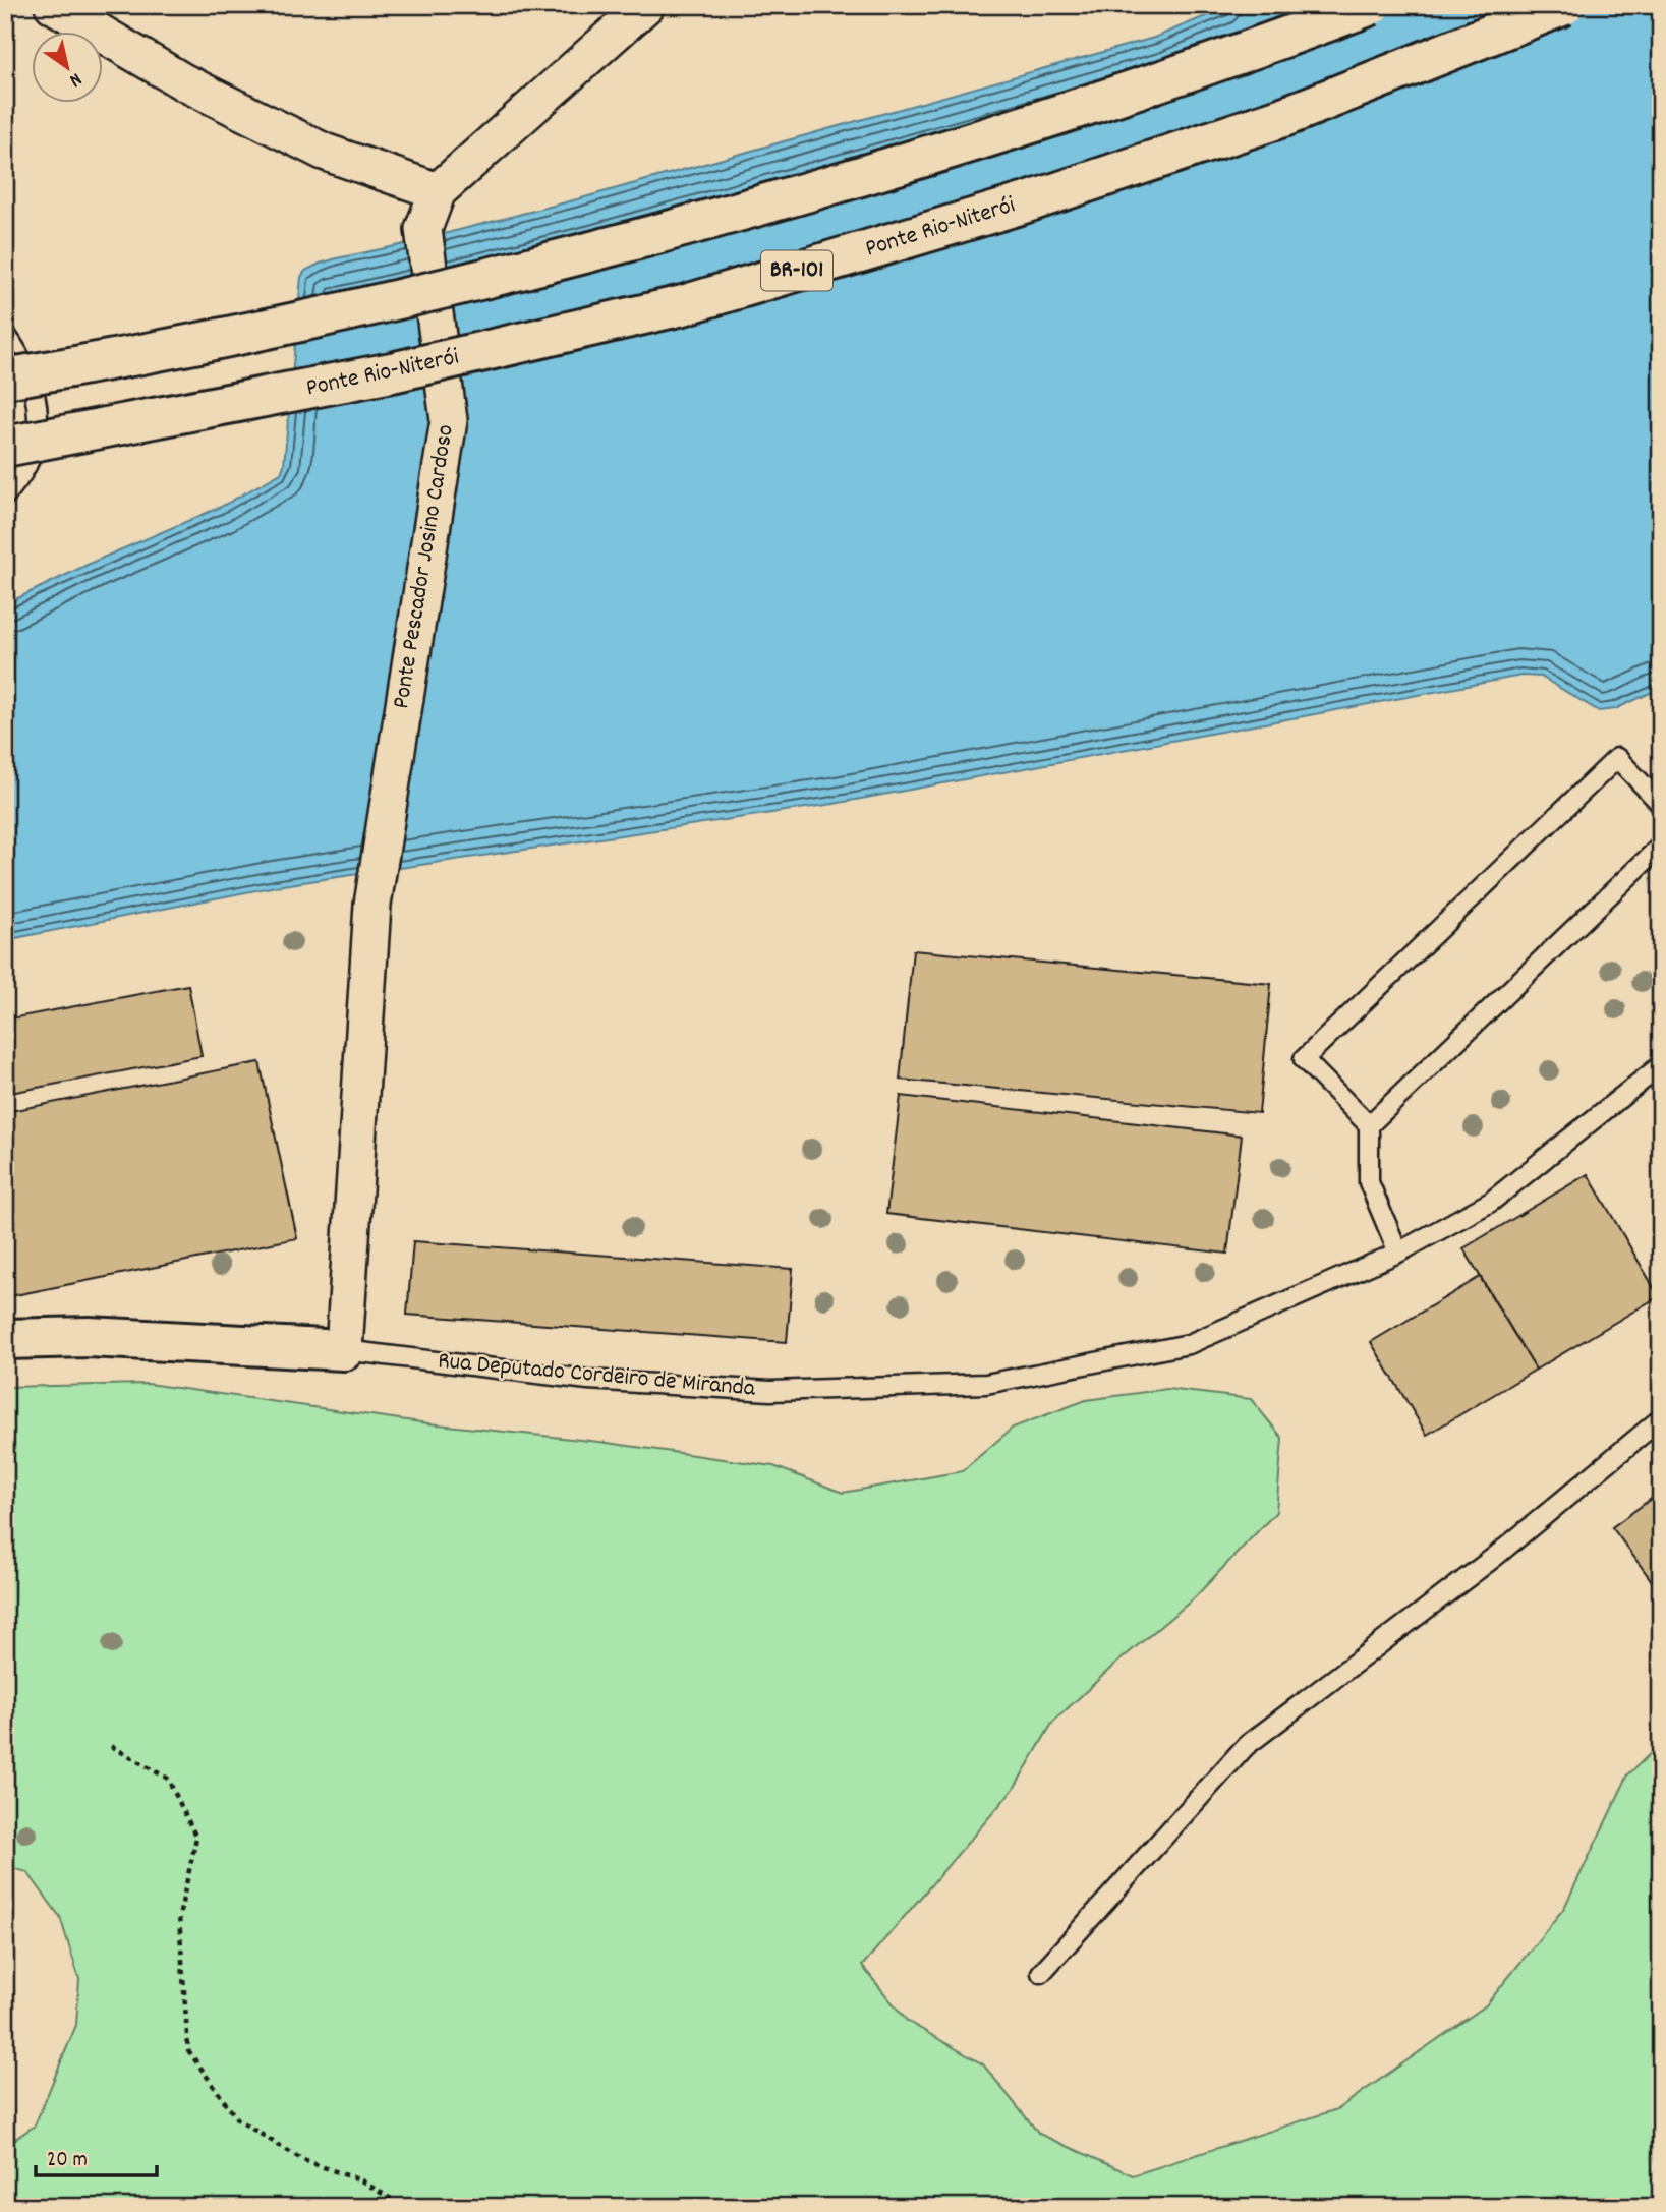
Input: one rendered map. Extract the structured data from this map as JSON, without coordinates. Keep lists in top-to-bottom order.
{
  "streets": {
    "main road": ["Ponte Rio-Niterói", "BR-101", "Rua Deputado Cordeiro de Miranda"],
    "street": ["Ponte Pescador Josino Cardoso"]
  },
  "crossings": [
    ["Ponte Pescador Josino Cardoso", "Rua Deputado Cordeiro de Miranda"]
  ],
  "scale_bar": "20 m",
  "north": "bottom right"
}
